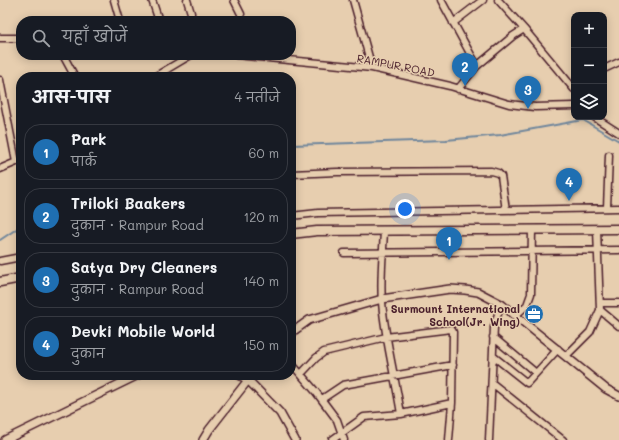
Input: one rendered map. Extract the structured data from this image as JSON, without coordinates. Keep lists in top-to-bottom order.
{
  "streets": {
    "street": ["RAMPUR ROAD"]
  },
  "places": {
    "office": ["Surmount International School(Jr. Wing)"]
  },
  "page": {
    "map_buttons": ["+", "−"],
    "search": "यहाँ खोजें",
    "pins": [
      "2",
      "3",
      "4",
      "1"
    ],
    "heading": ["आस-पास", "4 नतीजे"],
    "list": [
      {
        "mark": "1",
        "name": "Park",
        "note": "पार्क",
        "value": "60 m"
      },
      {
        "mark": "2",
        "name": "Triloki Baakers",
        "note": "दुकान · Rampur Road",
        "value": "120 m"
      },
      {
        "mark": "3",
        "name": "Satya Dry Cleaners",
        "note": "दुकान · Rampur Road",
        "value": "140 m"
      },
      {
        "mark": "4",
        "name": "Devki Mobile World",
        "note": "दुकान",
        "value": "150 m"
      }
    ]
  }
}
